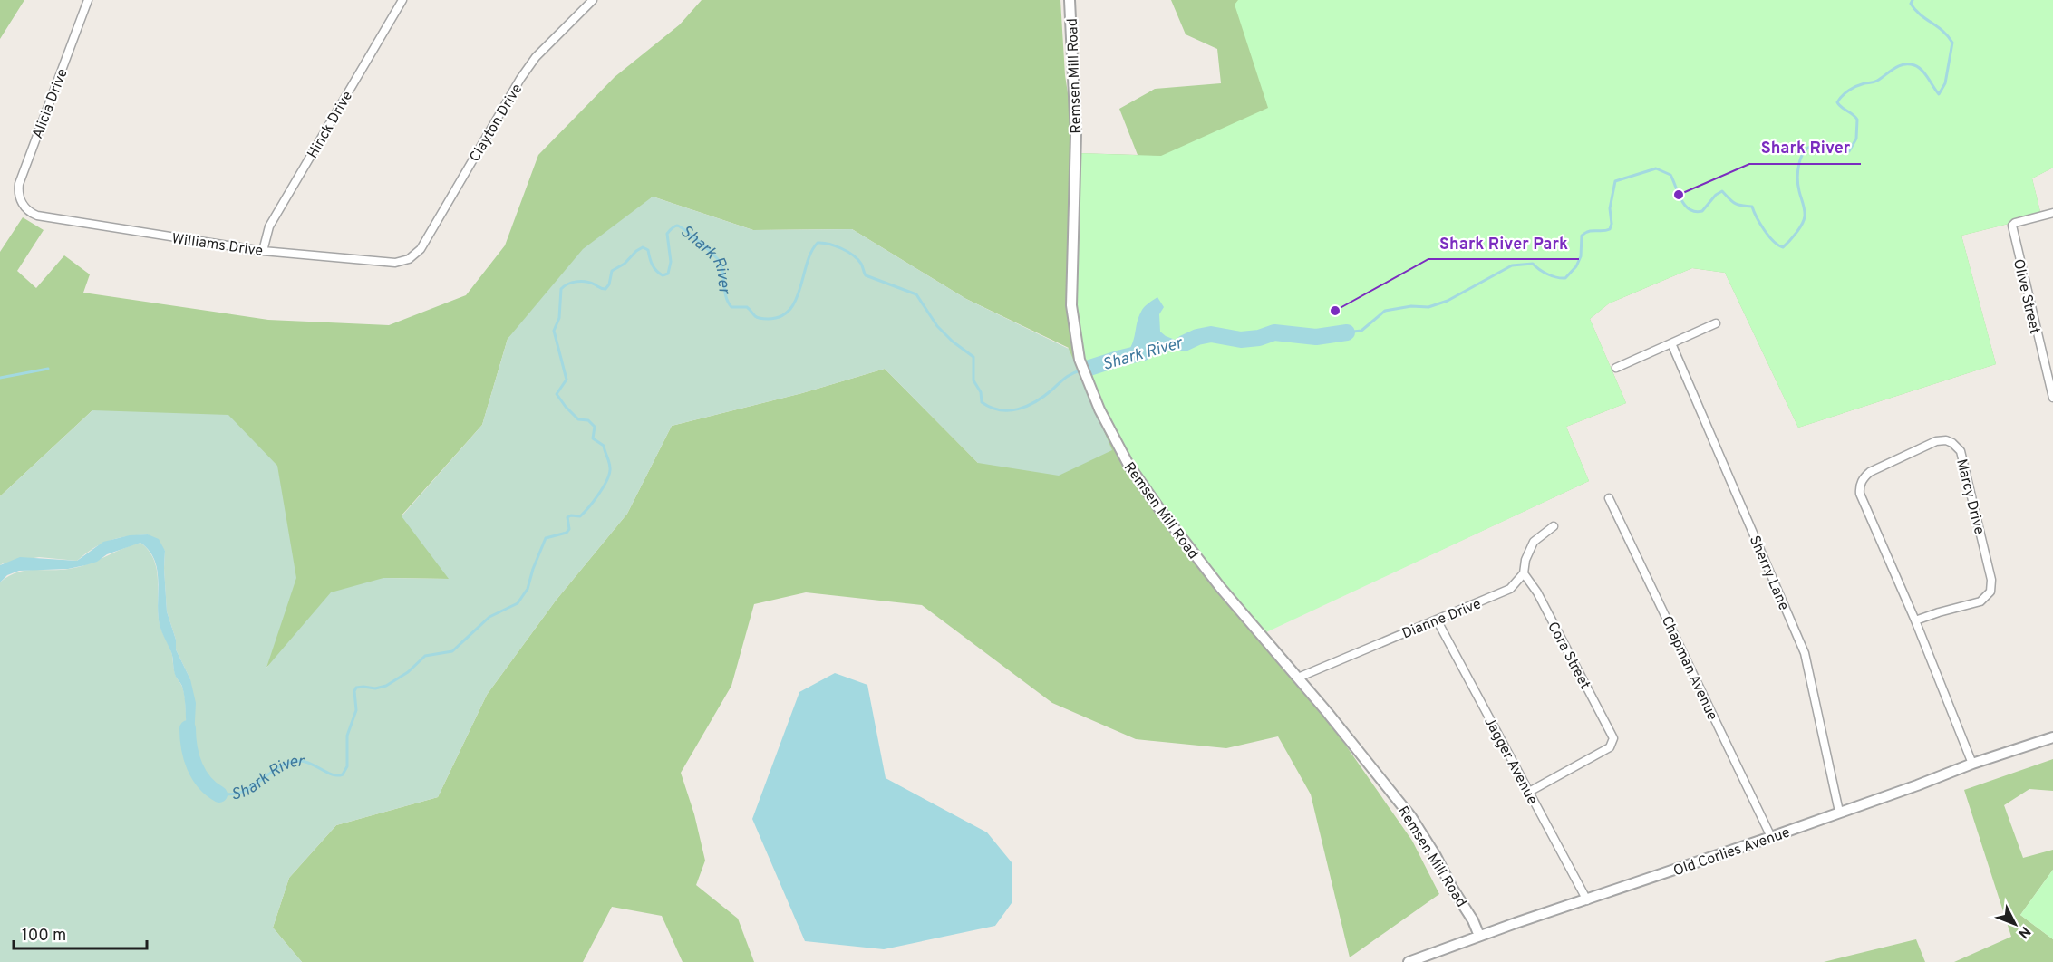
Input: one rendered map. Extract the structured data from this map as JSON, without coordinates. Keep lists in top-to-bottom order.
{
  "streets": {
    "street": [
      "Remsen Mill Road",
      "Alicia Drive",
      "Clayton Drive",
      "Hinck Drive",
      "Williams Drive",
      "Olive Street",
      "Marcy Drive",
      "Sherry Lane",
      "Dianne Drive",
      "Cora Street",
      "Chapman Avenue",
      "Jagger Avenue",
      "Old Corlies Avenue"
    ]
  },
  "crossings": [
    ["Remsen Mill Road", "Dianne Drive"],
    ["Remsen Mill Road", "Old Corlies Avenue"],
    ["Alicia Drive", "Williams Drive"],
    ["Clayton Drive", "Williams Drive"],
    ["Hinck Drive", "Williams Drive"],
    ["Marcy Drive", "Old Corlies Avenue"],
    ["Sherry Lane", "Old Corlies Avenue"],
    ["Dianne Drive", "Cora Street"],
    ["Dianne Drive", "Jagger Avenue"],
    ["Cora Street", "Jagger Avenue"],
    ["Chapman Avenue", "Old Corlies Avenue"],
    ["Jagger Avenue", "Old Corlies Avenue"]
  ],
  "water": ["Shark River"],
  "places": ["Shark River", "Shark River Park"],
  "scale_bar": "100 m",
  "north": "bottom right"
}
